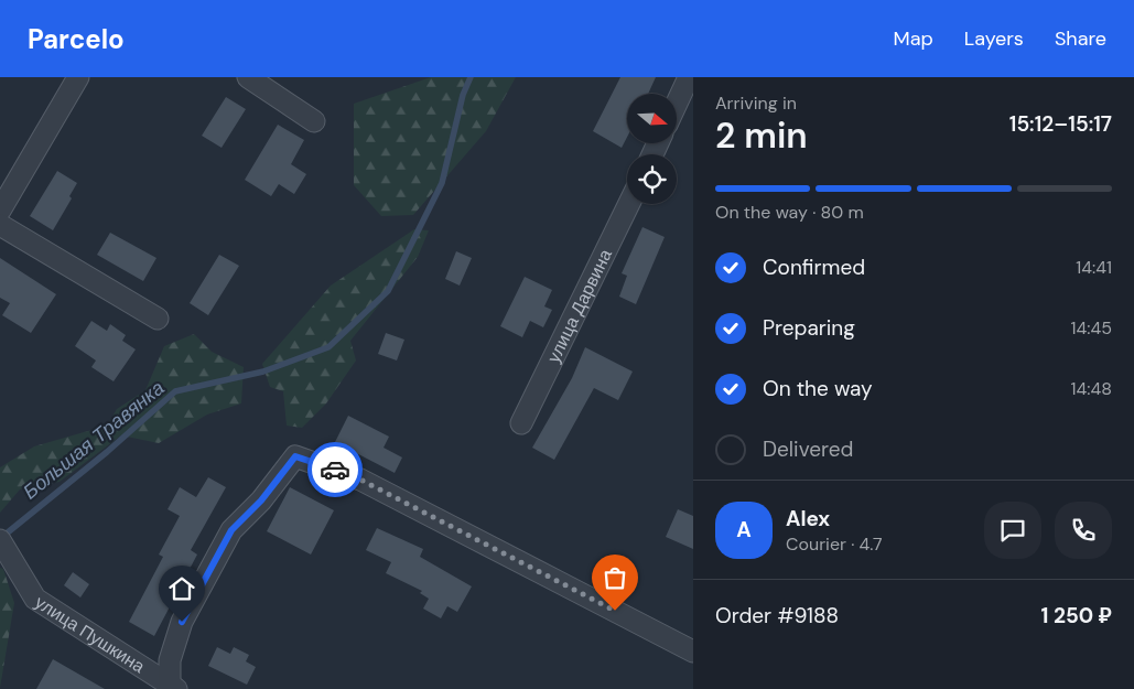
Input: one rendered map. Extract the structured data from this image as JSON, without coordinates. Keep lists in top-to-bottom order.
{
  "streets": {
    "street": ["улица Дарвина", "улица Пушкина"]
  },
  "water": ["Большая Травянка"],
  "north": "right",
  "page": {
    "header": "Parcelo",
    "nav": ["Map", "Layers", "Share"],
    "heading": ["2 min", "Arriving in", "15:12–15:17"],
    "panel": [
      "Alex",
      "Courier · 4.7",
      "Order #9188",
      "1 250 ₽"
    ],
    "bar": "On the way · 80 m",
    "list": [
      ["Confirmed", "14:41"],
      ["Preparing", "14:45"],
      ["On the way", "14:48"],
      "Delivered"
    ],
    "round": "A"
  }
}
